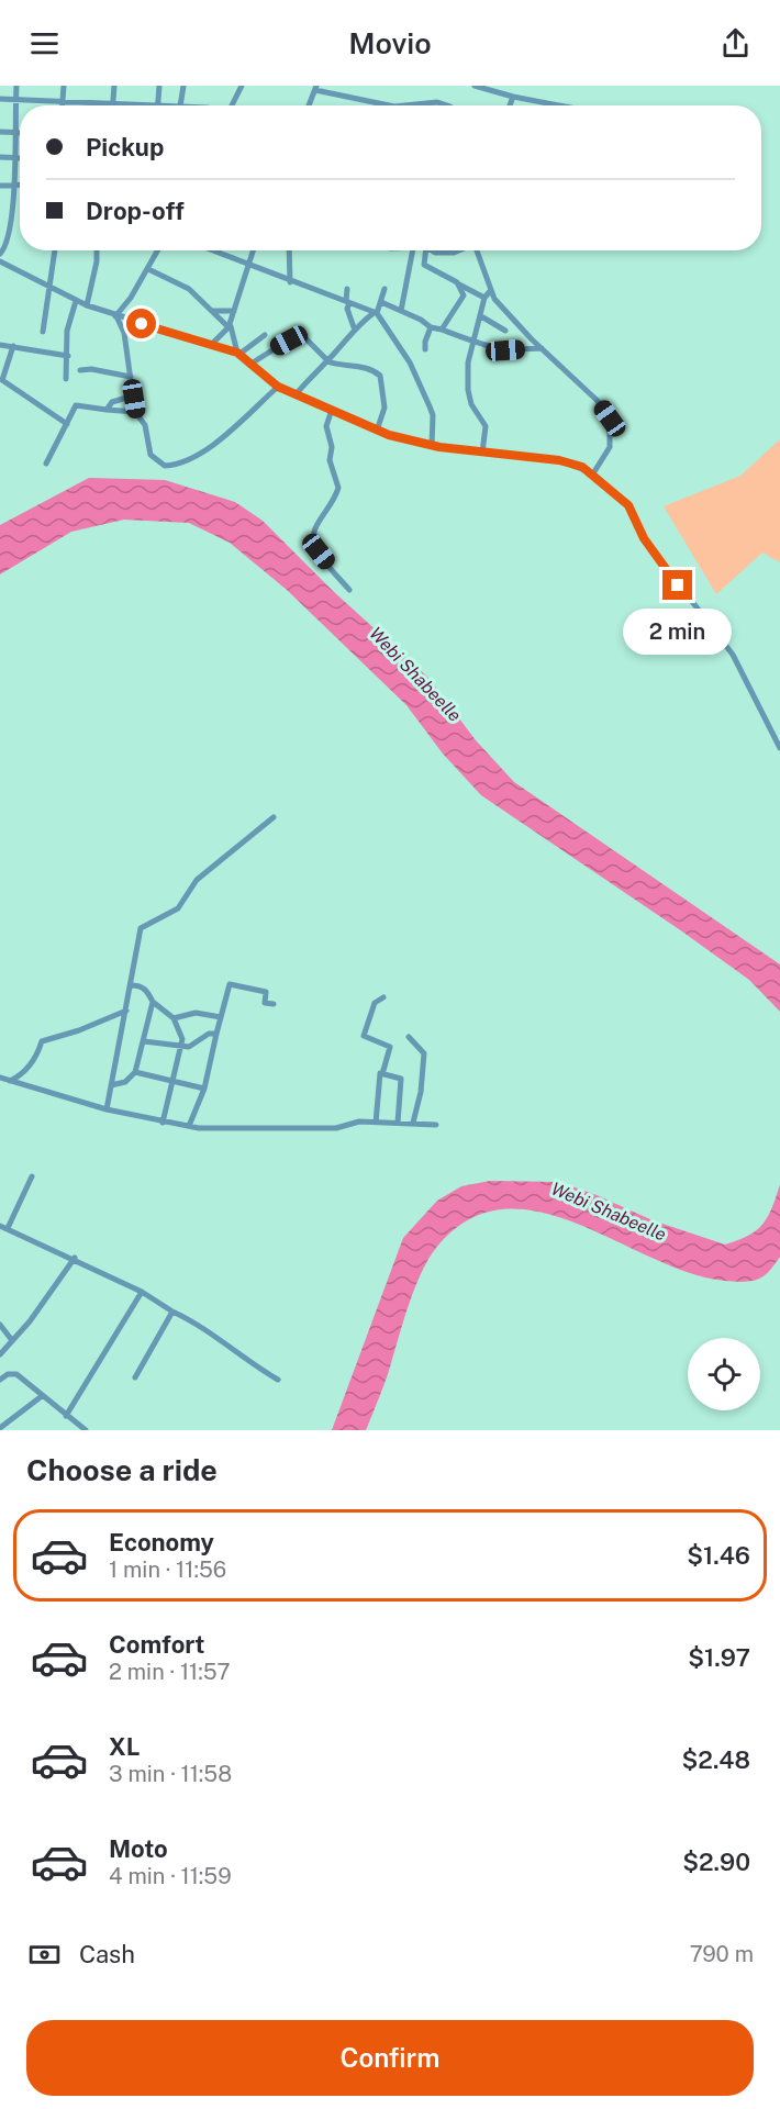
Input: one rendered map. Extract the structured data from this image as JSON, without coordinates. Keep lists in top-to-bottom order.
{
  "water": ["Webi Shabeelle"],
  "page": {
    "header": "Movio",
    "banner": ["Pickup", "Drop-off"],
    "bubble": "2 min",
    "heading": "Choose a ride",
    "list": [
      {
        "name": "Economy",
        "note": "1 min · 11:56",
        "value": "$1.46"
      },
      {
        "name": "Comfort",
        "note": "2 min · 11:57",
        "value": "$1.97"
      },
      {
        "name": "XL",
        "note": "3 min · 11:58",
        "value": "$2.48"
      },
      {
        "name": "Moto",
        "note": "4 min · 11:59",
        "value": "$2.90"
      }
    ],
    "pay": ["Cash", "790 m"],
    "buttons": "Confirm"
  }
}
